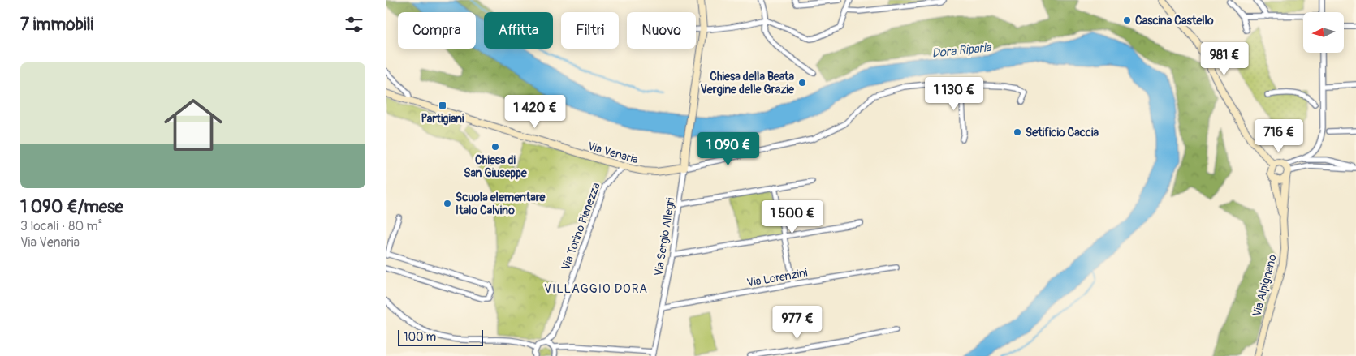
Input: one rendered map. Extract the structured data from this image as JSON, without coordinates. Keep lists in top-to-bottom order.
{
  "streets": {
    "street": [
      "Via Venaria",
      "Via Torino Pianezza",
      "Via Sergio Allegri",
      "Via Lorenzini",
      "Via Alpignano"
    ]
  },
  "crossings": [
    ["Via Venaria", "Via Torino Pianezza"],
    ["Via Venaria", "Via Sergio Allegri"],
    ["Via Sergio Allegri", "Via Lorenzini"]
  ],
  "districts": ["VILLAGGIO DORA"],
  "water": ["Dora Riparia"],
  "places": {
    "other": [
      "Cascina Castello",
      "Chiesa della Beata Vergine delle Grazie",
      "Setificio Caccia",
      "Chiesa di San Giuseppe",
      "Scuola elementare Italo Calvino"
    ],
    "transit": ["Partigiani"]
  },
  "scale_bar": "100 m",
  "north": "left",
  "page": {
    "heading": "7 immobili",
    "chip": [
      "Compra",
      "Affitta",
      "Filtri",
      "Nuovo"
    ],
    "price": [
      "981 €",
      "1 130 €",
      "1 420 €",
      "716 €",
      "1 090 €",
      "1 500 €",
      "977 €"
    ],
    "list": [
      {
        "name": "1 090 €/mese",
        "note": "3 locali · 80 m² · Via Venaria"
      }
    ],
    "scale": "100 m"
  }
}
